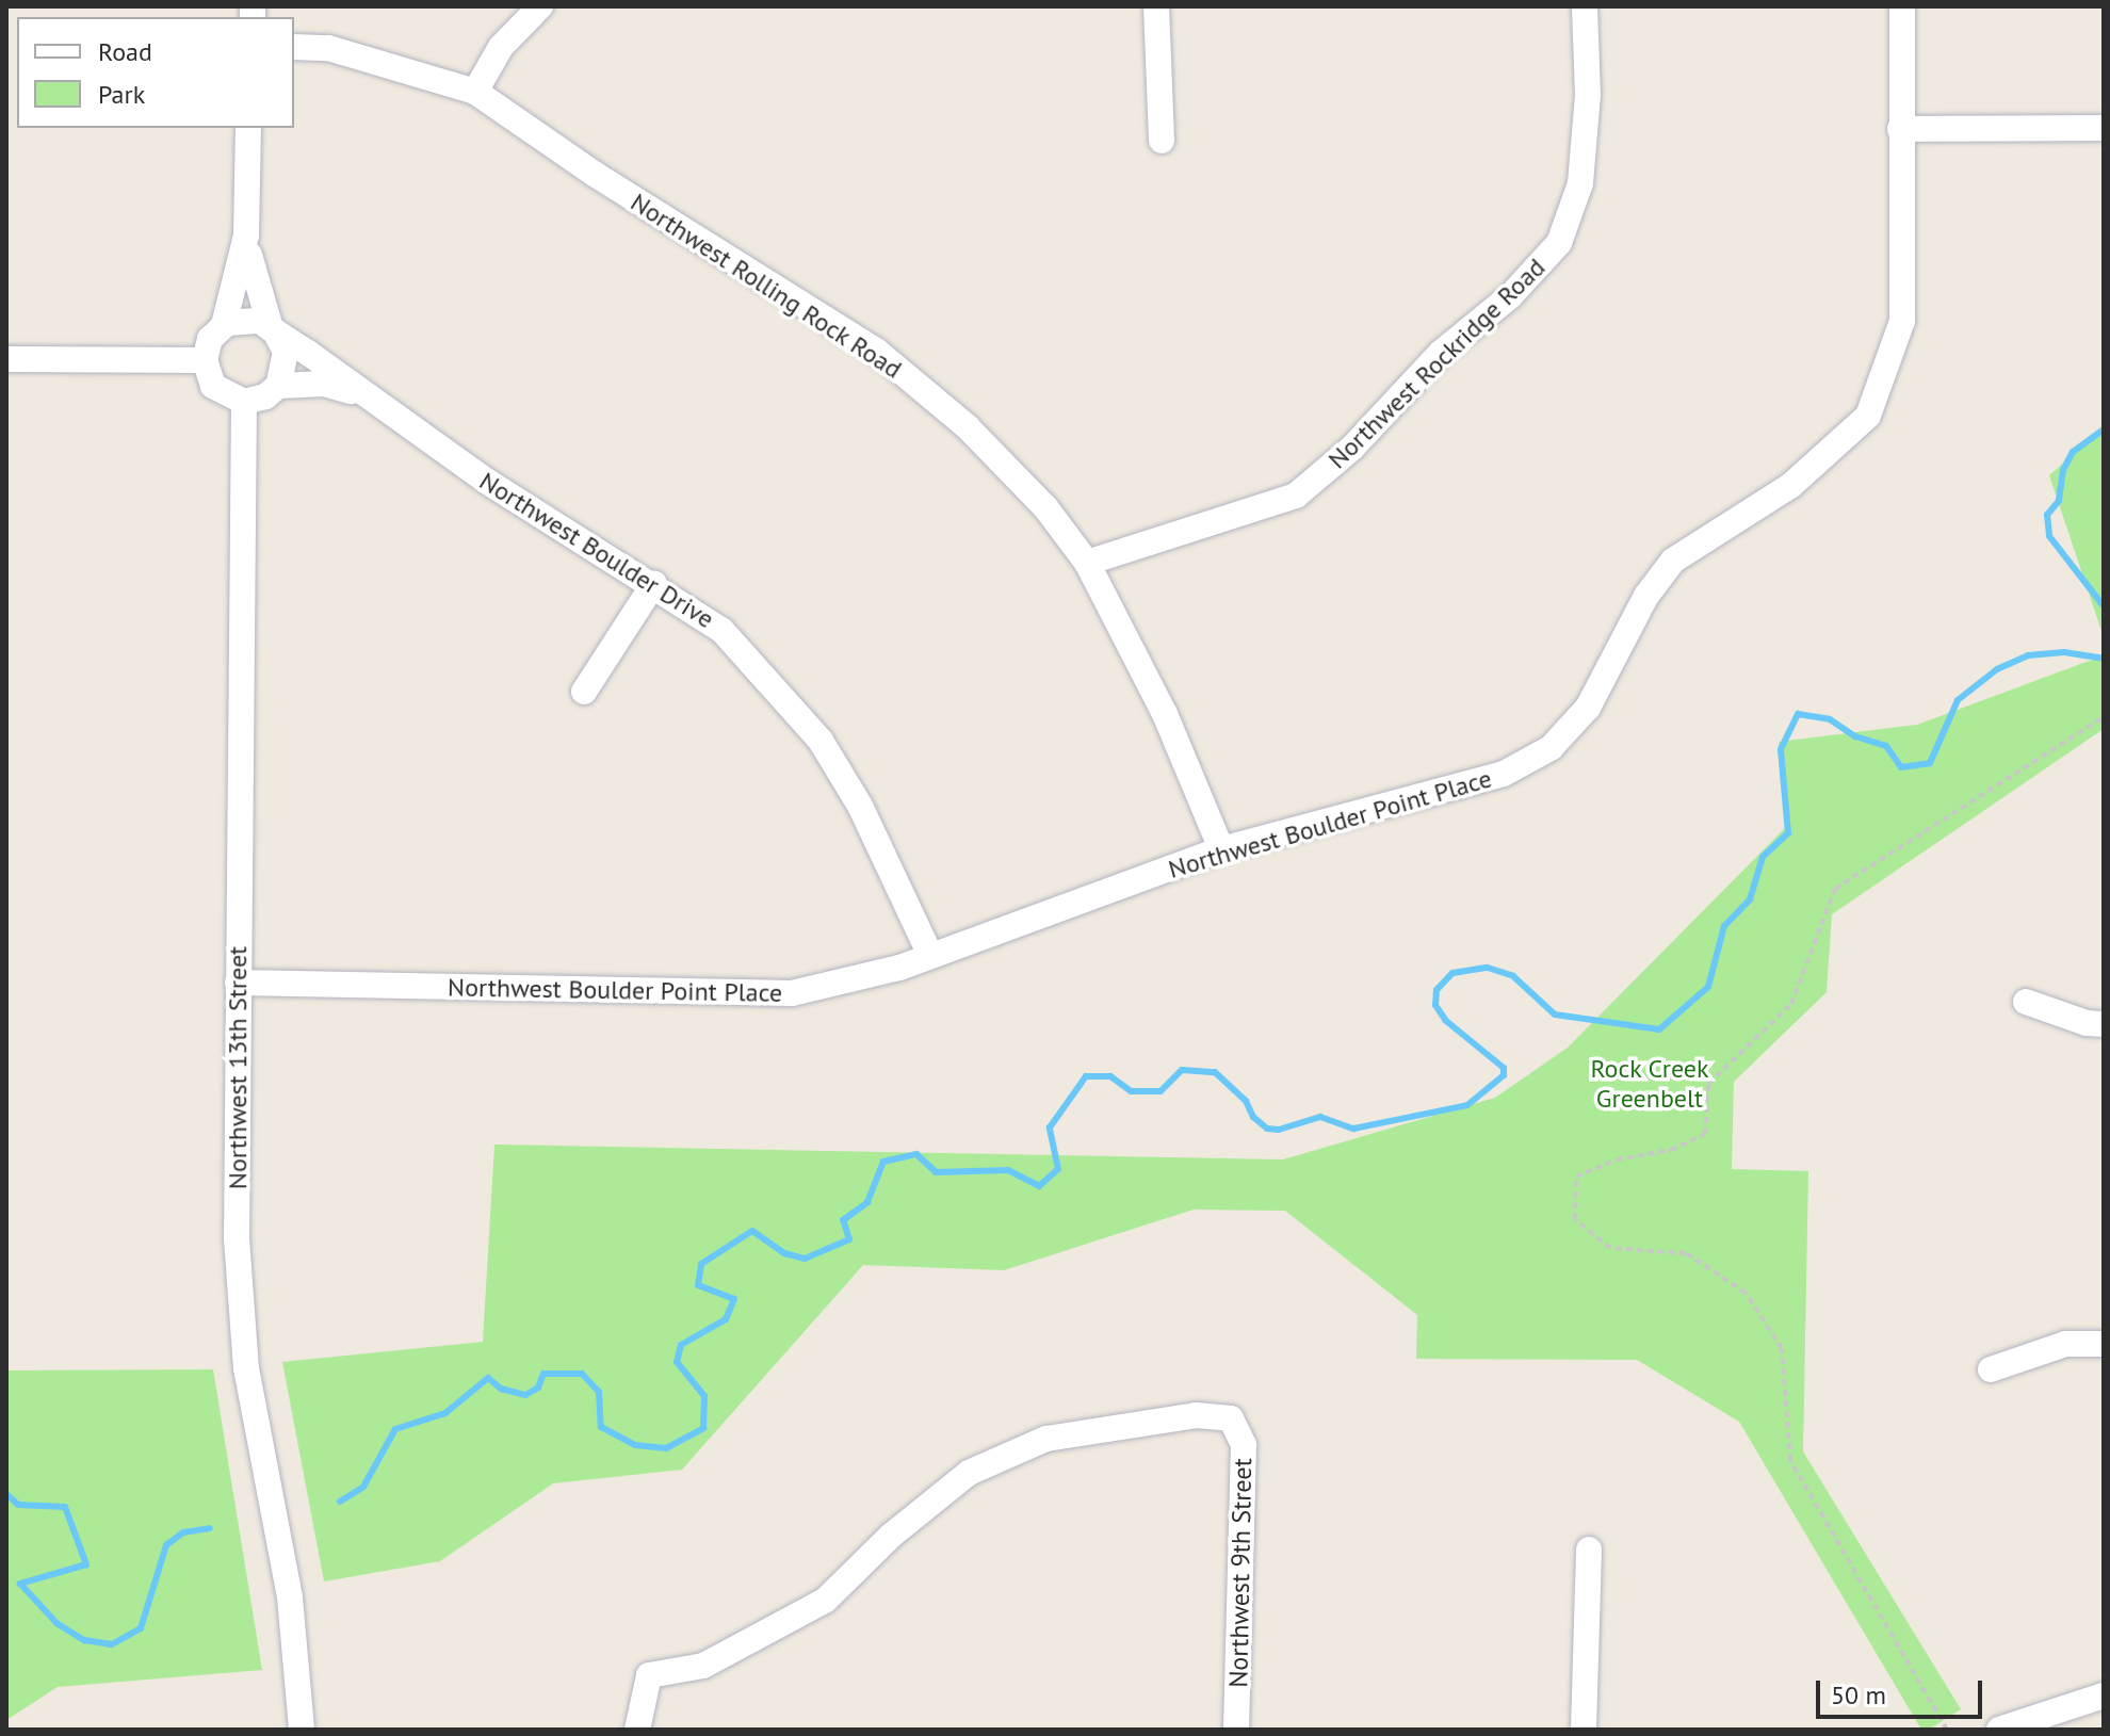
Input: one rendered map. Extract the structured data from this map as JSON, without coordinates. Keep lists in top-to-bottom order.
{
  "streets": {
    "street": [
      "Northwest Rolling Rock Road",
      "Northwest Rockridge Road",
      "Northwest Boulder Drive",
      "Northwest Boulder Point Place",
      "Northwest 13th Street",
      "Northwest 9th Street"
    ]
  },
  "crossings": [
    ["Northwest Rolling Rock Road", "Northwest Rockridge Road"],
    ["Northwest Rolling Rock Road", "Northwest Boulder Point Place"],
    ["Northwest Boulder Drive", "Northwest Boulder Point Place"],
    ["Northwest Boulder Drive", "Northwest 13th Street"],
    ["Northwest Boulder Point Place", "Northwest 13th Street"]
  ],
  "parks": ["Rock Creek Greenbelt"],
  "legend": ["Road", "Park"],
  "scale_bar": "50 m"
}
